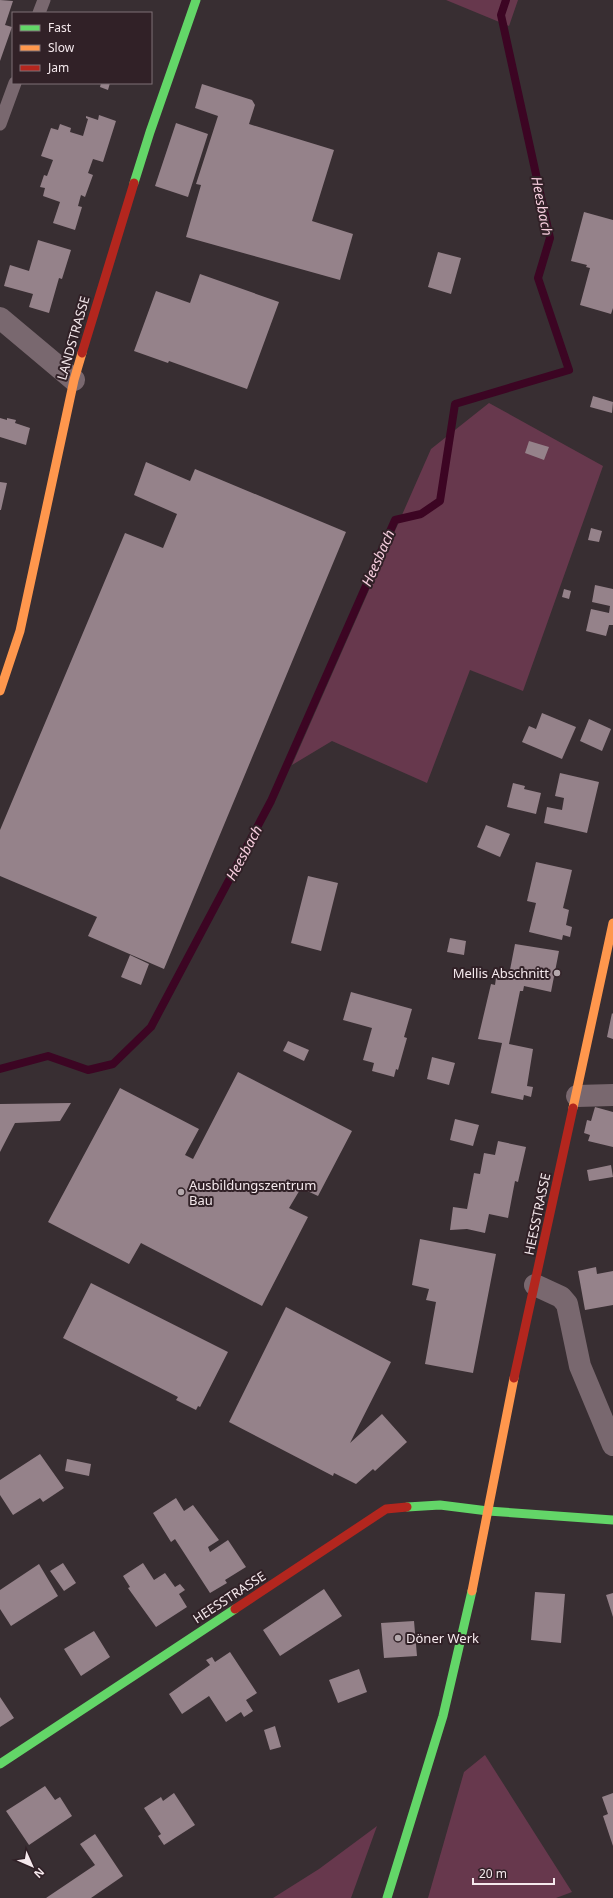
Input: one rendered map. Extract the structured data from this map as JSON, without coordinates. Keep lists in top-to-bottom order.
{
  "streets": {
    "street": ["LANDSTRASSE", "HEESSTRASSE"]
  },
  "water": ["Heesbach"],
  "places": ["Mellis Abschnitt", "Ausbildungszentrum Bau", "Döner Werk"],
  "legend": ["Fast", "Slow", "Jam"],
  "scale_bar": "20 m",
  "north": "bottom right"
}
